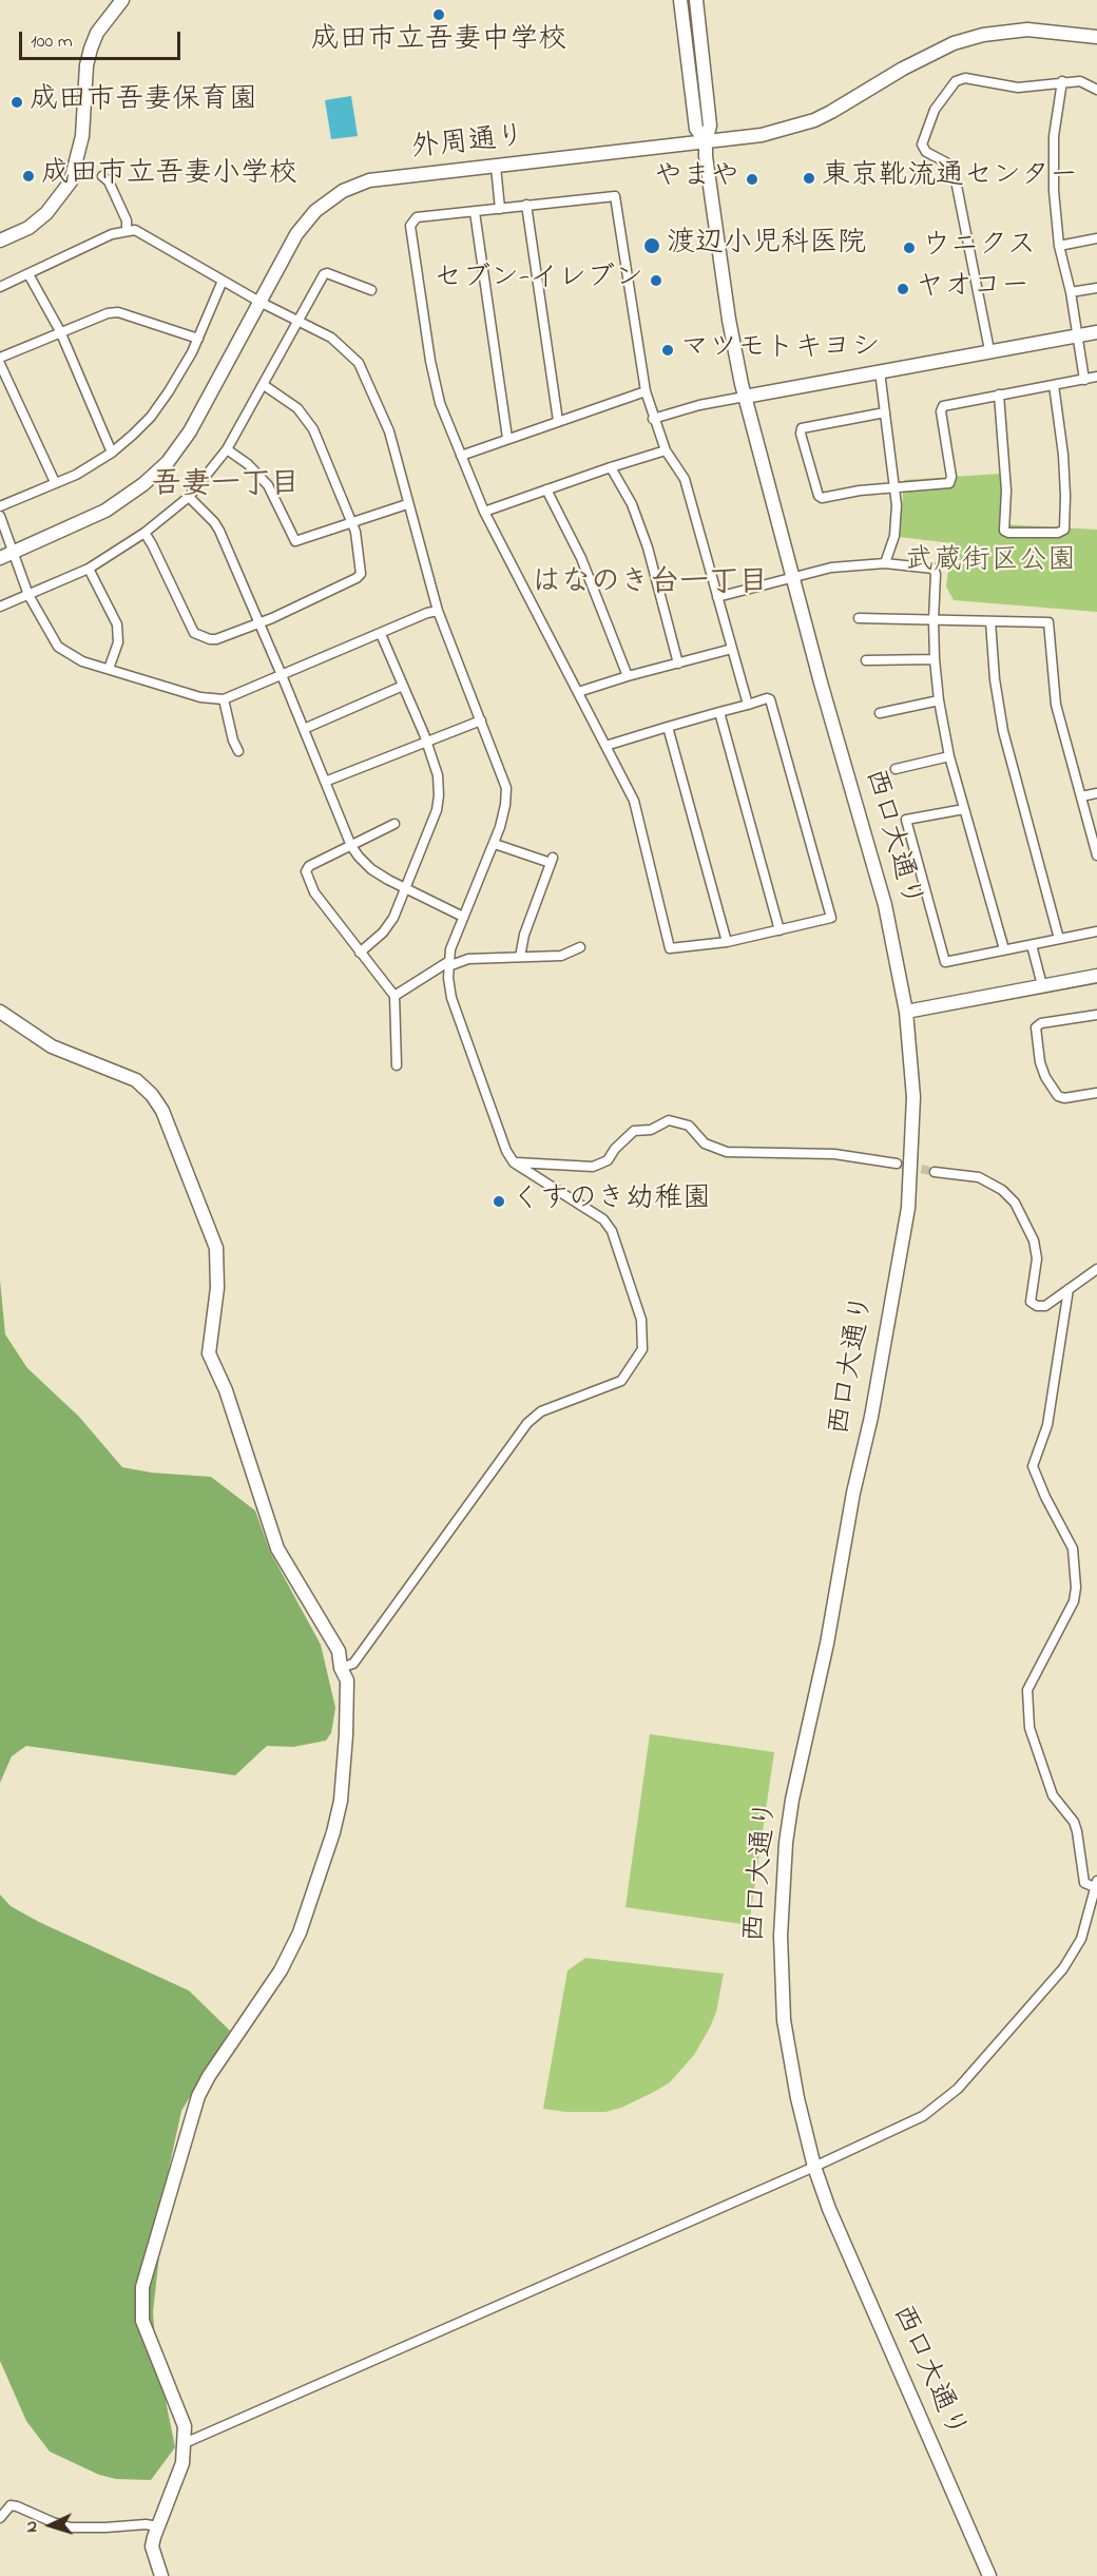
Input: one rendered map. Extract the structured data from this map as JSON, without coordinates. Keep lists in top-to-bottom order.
{
  "streets": {
    "street": ["外周通り", "西口大通り"]
  },
  "crossings": [
    ["外周通り", "西口大通り"]
  ],
  "districts": ["吾妻一丁目", "はなのき台一丁目"],
  "parks": ["武蔵街区公園"],
  "places": [
    "成田市立吾妻中学校",
    "成田市吾妻保育園",
    "成田市立吾妻小学校",
    "東京靴流通センター",
    "やまや",
    "渡辺小児科医院",
    "ウニクス",
    "セブン-イレブン",
    "ヤオコー",
    "マツモトキヨシ",
    "くすのき幼稚園"
  ],
  "scale_bar": "100 m",
  "north": "left"
}
